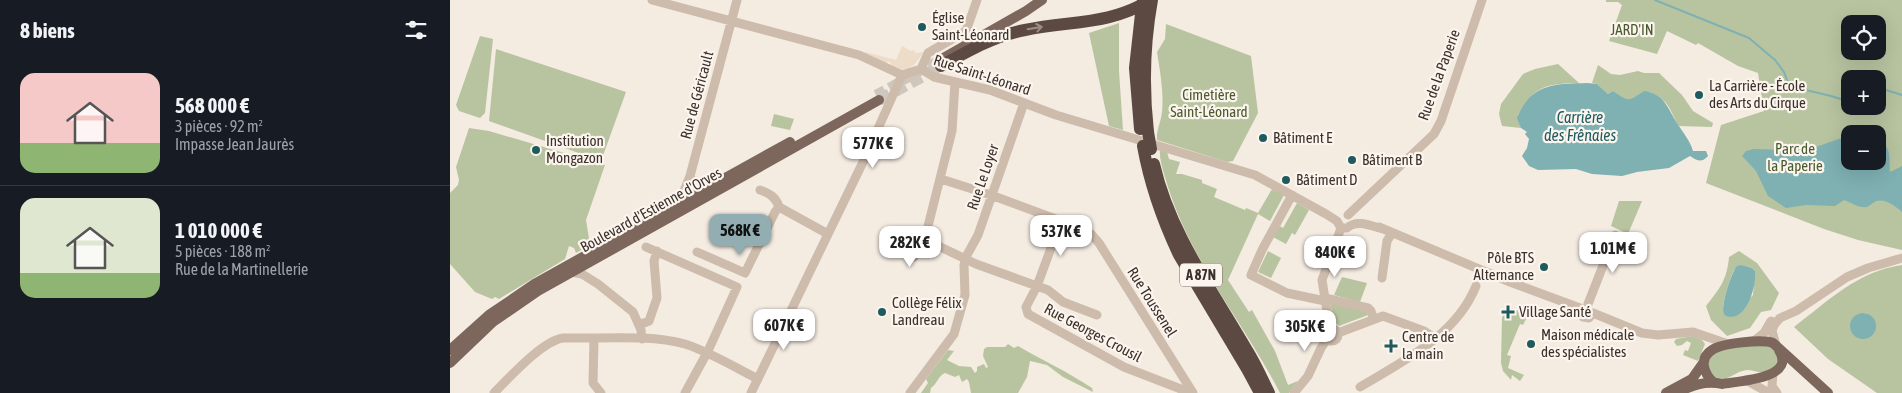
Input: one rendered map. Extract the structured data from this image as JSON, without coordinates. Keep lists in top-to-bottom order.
{
  "streets": {
    "highway": ["A 87N"],
    "main road": ["Boulevard d'Estienne d'Orves"],
    "street": [
      "Rue Saint-Léonard",
      "Rue de la Paperie",
      "Rue de Géricault",
      "Rue Le Loyer",
      "Rue Toussenel",
      "Rue Georges Crousil"
    ]
  },
  "crossings": [
    ["Rue Saint-Léonard", "Rue de la Paperie"],
    ["Rue Saint-Léonard", "Rue Le Loyer"],
    ["Rue de Géricault", "Boulevard d'Estienne d'Orves"],
    ["Rue Le Loyer", "Rue Toussenel"],
    ["Rue Le Loyer", "Rue Georges Crousil"],
    ["Rue Toussenel", "Rue Georges Crousil"]
  ],
  "water": ["Carrière des Frênaies"],
  "parks": ["JARD'IN", "Cimetière Saint-Léonard", "Parc de la Paperie"],
  "places": {
    "other": [
      "Église Saint-Léonard",
      "La Carrière - École des Arts du Cirque",
      "Bâtiment E",
      "Institution Mongazon",
      "Bâtiment B",
      "Bâtiment D",
      "Pôle BTS Alternance",
      "Collège Félix Landreau",
      "Maison médicale des spécialistes"
    ],
    "health": ["Village Santé", "Centre de la main"]
  },
  "page": {
    "heading": "8 biens",
    "map_buttons": ["+", "−"],
    "list": [
      {
        "name": "568 000 €",
        "note": "3 pièces · 92 m² · Impasse Jean Jaurès"
      },
      {
        "name": "1 010 000 €",
        "note": "5 pièces · 188 m² · Rue de la Martinellerie"
      }
    ],
    "price": [
      "577K €",
      "568K €",
      "537K €",
      "282K €",
      "1.01M €",
      "840K €",
      "607K €",
      "305K €"
    ]
  }
}
